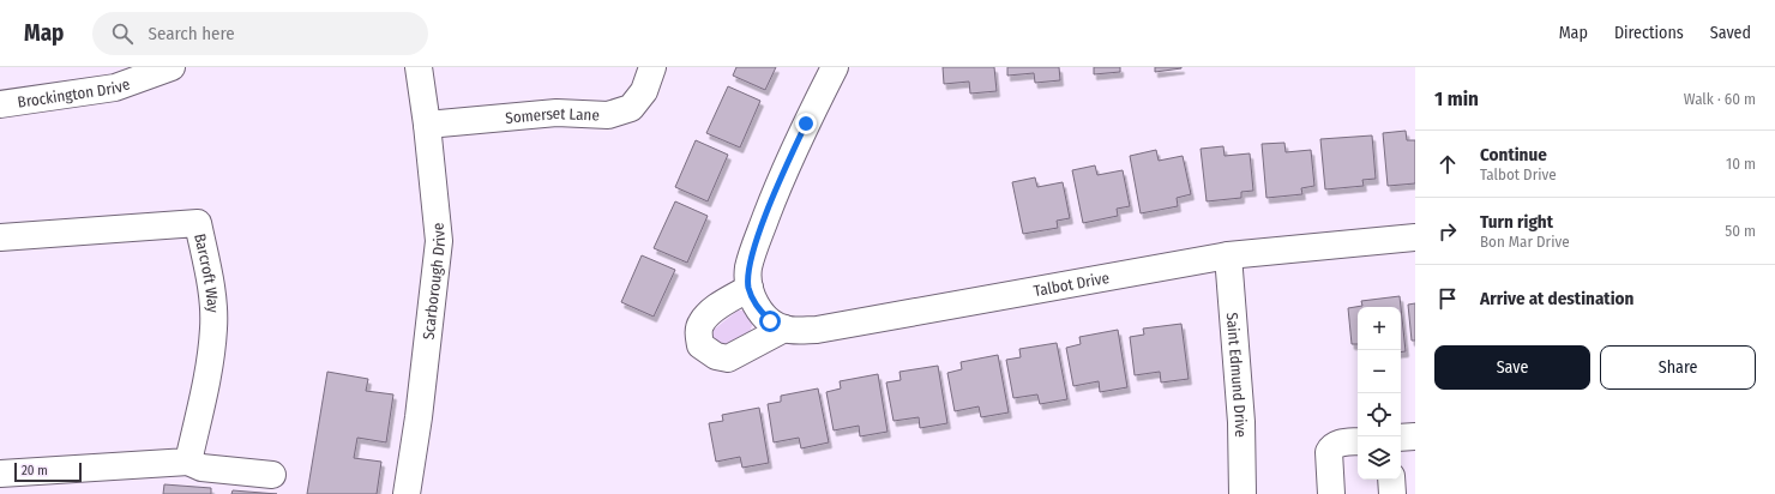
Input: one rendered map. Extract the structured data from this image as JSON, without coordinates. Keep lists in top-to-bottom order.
{
  "streets": {
    "street": [
      "Brockington Drive",
      "Somerset Lane",
      "Barcroft Way",
      "Scarborough Drive",
      "Talbot Drive",
      "Saint Edmund Drive"
    ]
  },
  "crossings": [
    ["Somerset Lane", "Scarborough Drive"],
    ["Talbot Drive", "Saint Edmund Drive"]
  ],
  "scale_bar": "20 m",
  "page": {
    "header": "Map",
    "search": "Search here",
    "nav": ["Map", "Directions", "Saved"],
    "heading": ["1 min", "Walk · 60 m"],
    "list": [
      ["Continue", "Talbot Drive", "10 m"],
      ["Turn right", "Bon Mar Drive", "50 m"],
      "Arrive at destination"
    ],
    "map_buttons": ["+", "−"],
    "buttons": ["Save", "Share"],
    "scale": "20 m"
  }
}
